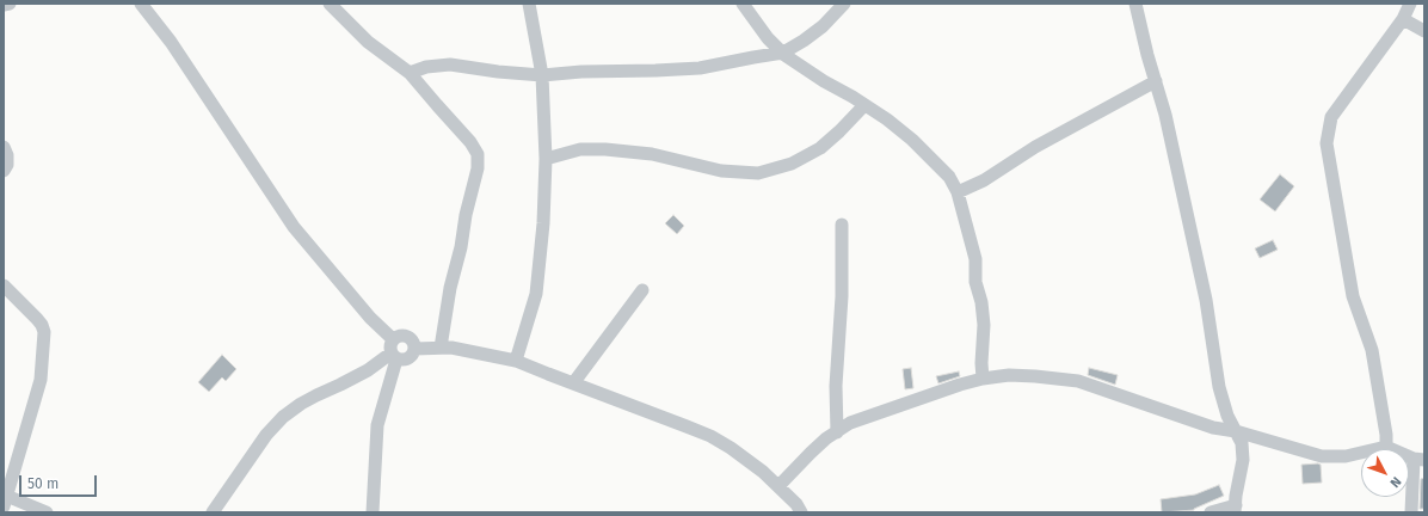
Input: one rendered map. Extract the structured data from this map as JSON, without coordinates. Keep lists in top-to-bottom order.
{
  "scale_bar": "50 m",
  "north": "bottom right"
}
